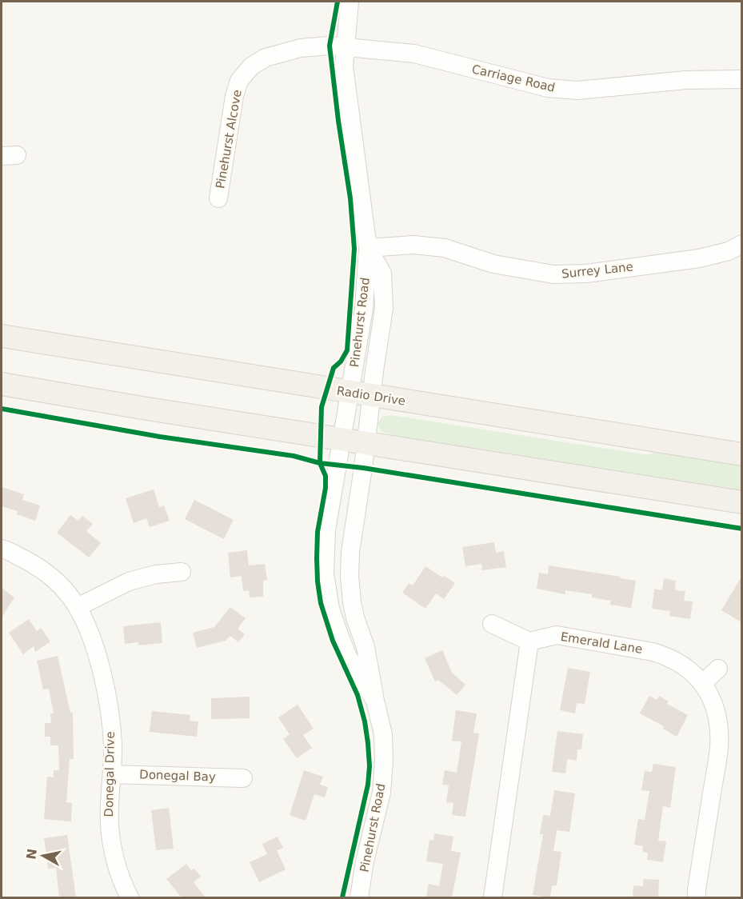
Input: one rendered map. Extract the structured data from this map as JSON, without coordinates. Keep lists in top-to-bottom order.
{
  "streets": {
    "main road": ["Radio Drive"],
    "street": [
      "Carriage Road",
      "Pinehurst Alcove",
      "Surrey Lane",
      "Pinehurst Road",
      "Emerald Lane",
      "Donegal Drive",
      "Donegal Bay"
    ]
  },
  "crossings": [
    ["Carriage Road", "Pinehurst Alcove"],
    ["Carriage Road", "Pinehurst Road"],
    ["Pinehurst Alcove", "Pinehurst Road"],
    ["Surrey Lane", "Pinehurst Road"],
    ["Pinehurst Road", "Radio Drive"],
    ["Donegal Drive", "Donegal Bay"]
  ],
  "north": "left"
}
